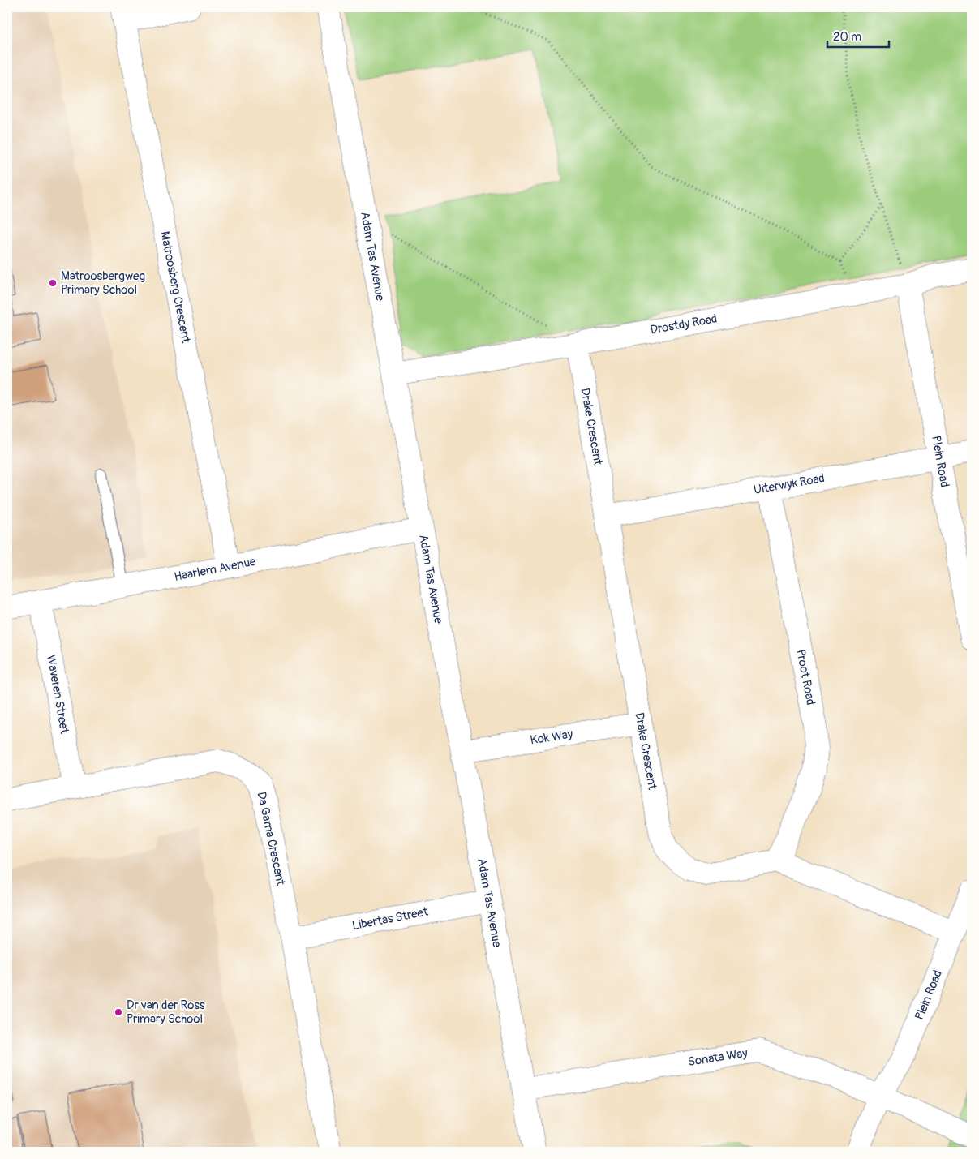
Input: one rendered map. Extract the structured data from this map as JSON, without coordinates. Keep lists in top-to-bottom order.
{
  "streets": {
    "street": [
      "Adam Tas Avenue",
      "Matroosberg Crescent",
      "Drostdy Road",
      "Drake Crescent",
      "Plein Road",
      "Uiterwyk Road",
      "Haarlem Avenue",
      "Proot Road",
      "Waveren Street",
      "Kok Way",
      "Da Gama Crescent",
      "Libertas Street",
      "Sonata Way"
    ]
  },
  "crossings": [
    ["Adam Tas Avenue", "Drostdy Road"],
    ["Adam Tas Avenue", "Haarlem Avenue"],
    ["Adam Tas Avenue", "Kok Way"],
    ["Adam Tas Avenue", "Libertas Street"],
    ["Adam Tas Avenue", "Sonata Way"],
    ["Matroosberg Crescent", "Haarlem Avenue"],
    ["Drostdy Road", "Drake Crescent"],
    ["Drostdy Road", "Plein Road"],
    ["Drake Crescent", "Uiterwyk Road"],
    ["Drake Crescent", "Proot Road"],
    ["Drake Crescent", "Kok Way"],
    ["Plein Road", "Uiterwyk Road"],
    ["Plein Road", "Sonata Way"],
    ["Uiterwyk Road", "Proot Road"],
    ["Haarlem Avenue", "Waveren Street"],
    ["Waveren Street", "Da Gama Crescent"],
    ["Da Gama Crescent", "Libertas Street"]
  ],
  "places": ["Matroosbergweg Primary School", "Dr van der Ross Primary School"],
  "scale_bar": "20 m"
}
